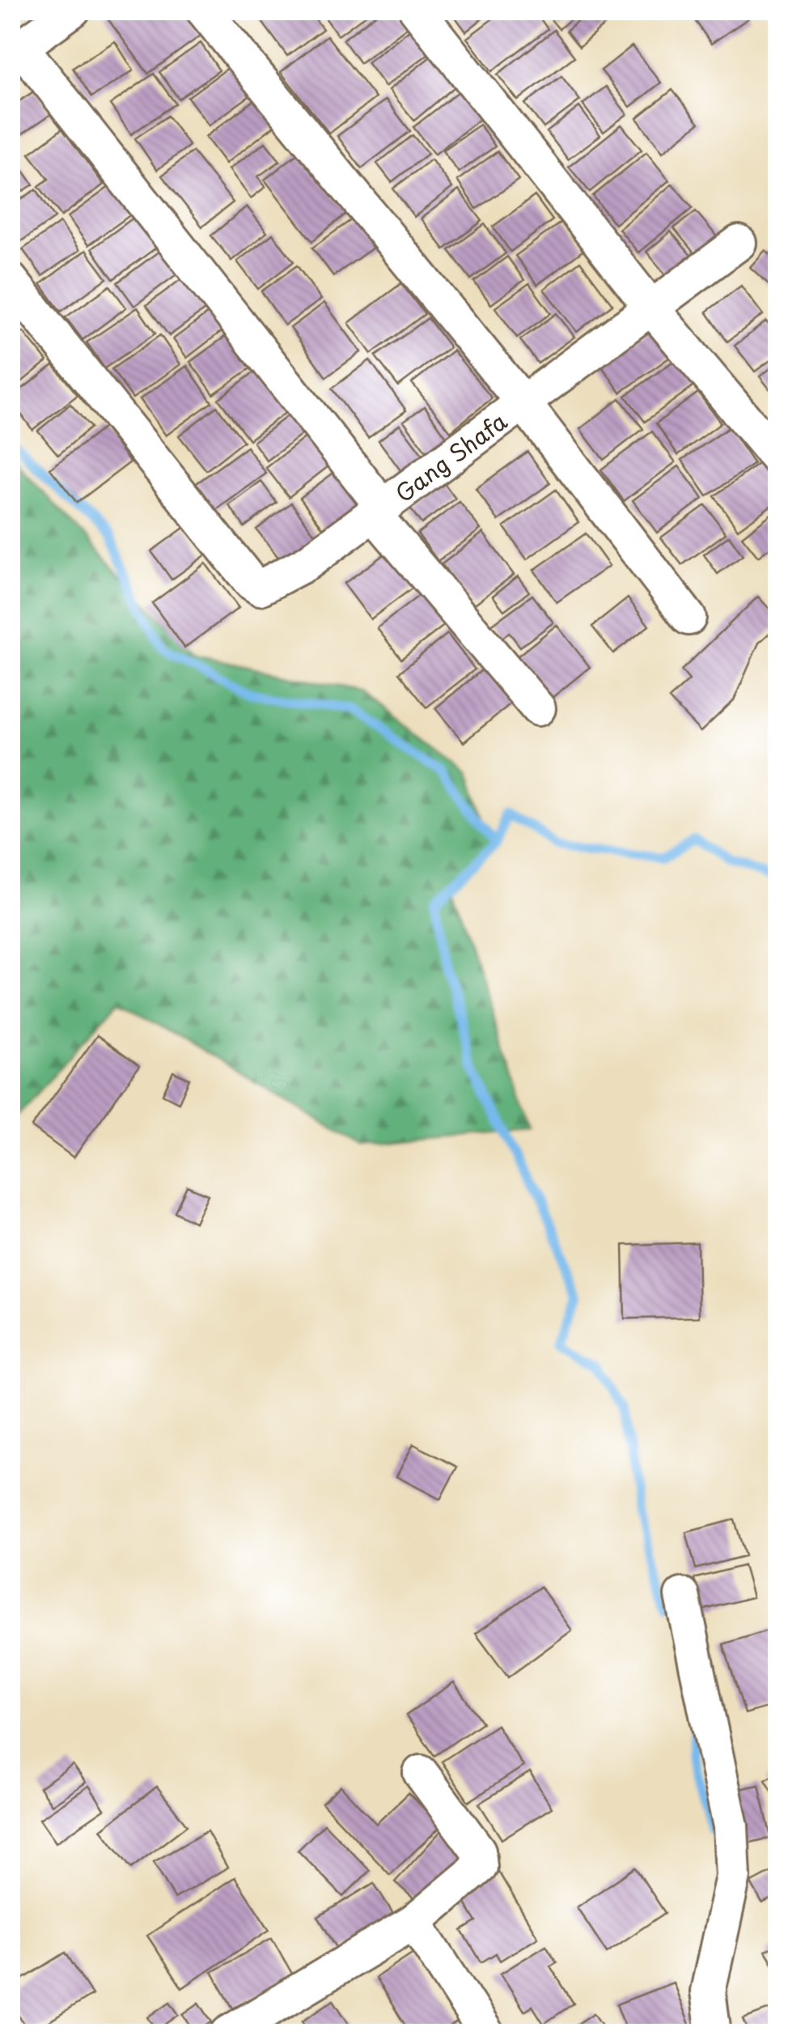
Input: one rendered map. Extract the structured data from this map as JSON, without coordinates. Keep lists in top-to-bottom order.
{
  "streets": {
    "street": ["Gang Shafa"]
  }
}
